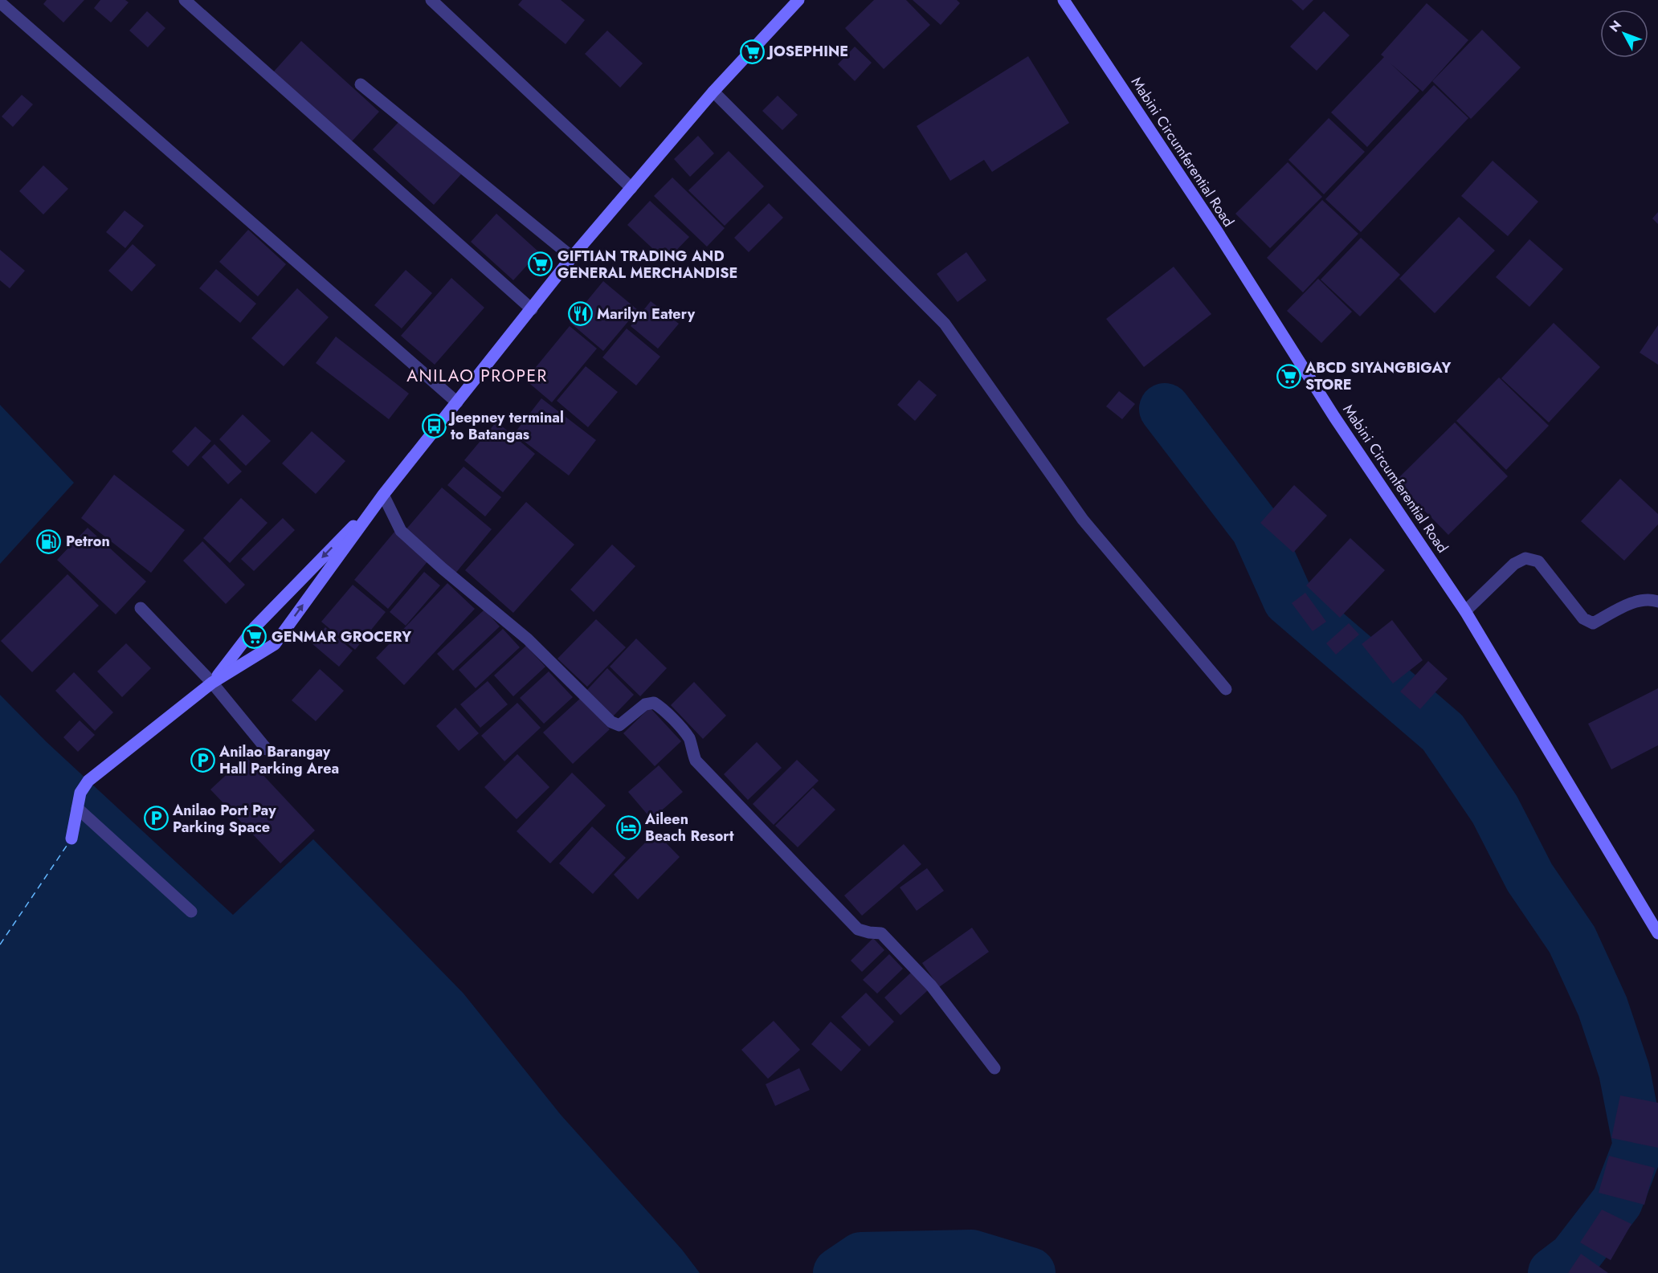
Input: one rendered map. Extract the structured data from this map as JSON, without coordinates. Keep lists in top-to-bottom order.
{
  "streets": {
    "street": ["Mabini Circumferential Road"]
  },
  "districts": ["ANILAO PROPER"],
  "places": {
    "supermarket": [
      "JOSEPHINE",
      "GIFTIAN TRADING AND GENERAL MERCHANDISE",
      "ABCD SIYANGBIGAY STORE",
      "GENMAR GROCERY"
    ],
    "restaurant": ["Marilyn Eatery"],
    "bus stop": ["Jeepney terminal to Batangas"],
    "fuel station": ["Petron"],
    "parking": ["Anilao Barangay Hall Parking Area", "Anilao Port Pay Parking Space"],
    "hotel": ["Aileen Beach Resort"]
  },
  "north": "top left"
}
